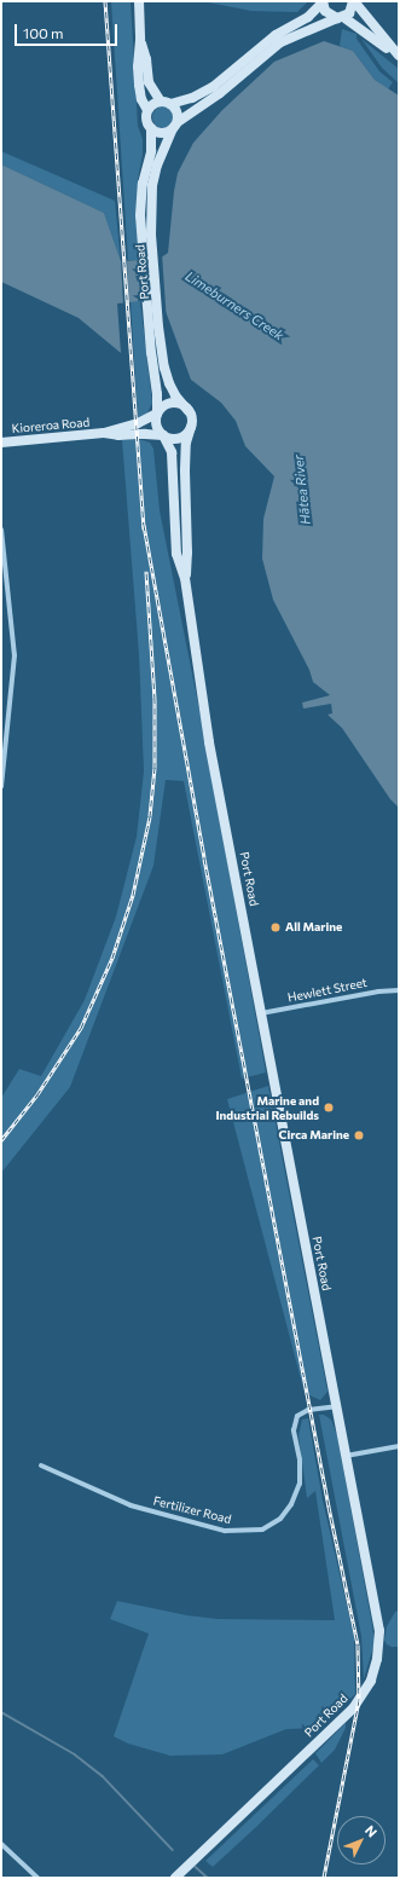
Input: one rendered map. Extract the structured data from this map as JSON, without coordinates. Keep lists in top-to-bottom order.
{
  "streets": {
    "main road": ["Port Road", "Kioreroa Road"],
    "street": ["Hewlett Street", "Fertilizer Road"]
  },
  "crossings": [
    ["Port Road", "Kioreroa Road"],
    ["Port Road", "Hewlett Street"],
    ["Port Road", "Fertilizer Road"]
  ],
  "water": ["Limeburners Creek", "Hātea River"],
  "places": ["All Marine", "Marine and Industrial Rebuilds", "Circa Marine"],
  "scale_bar": "100 m",
  "north": "top right"
}
